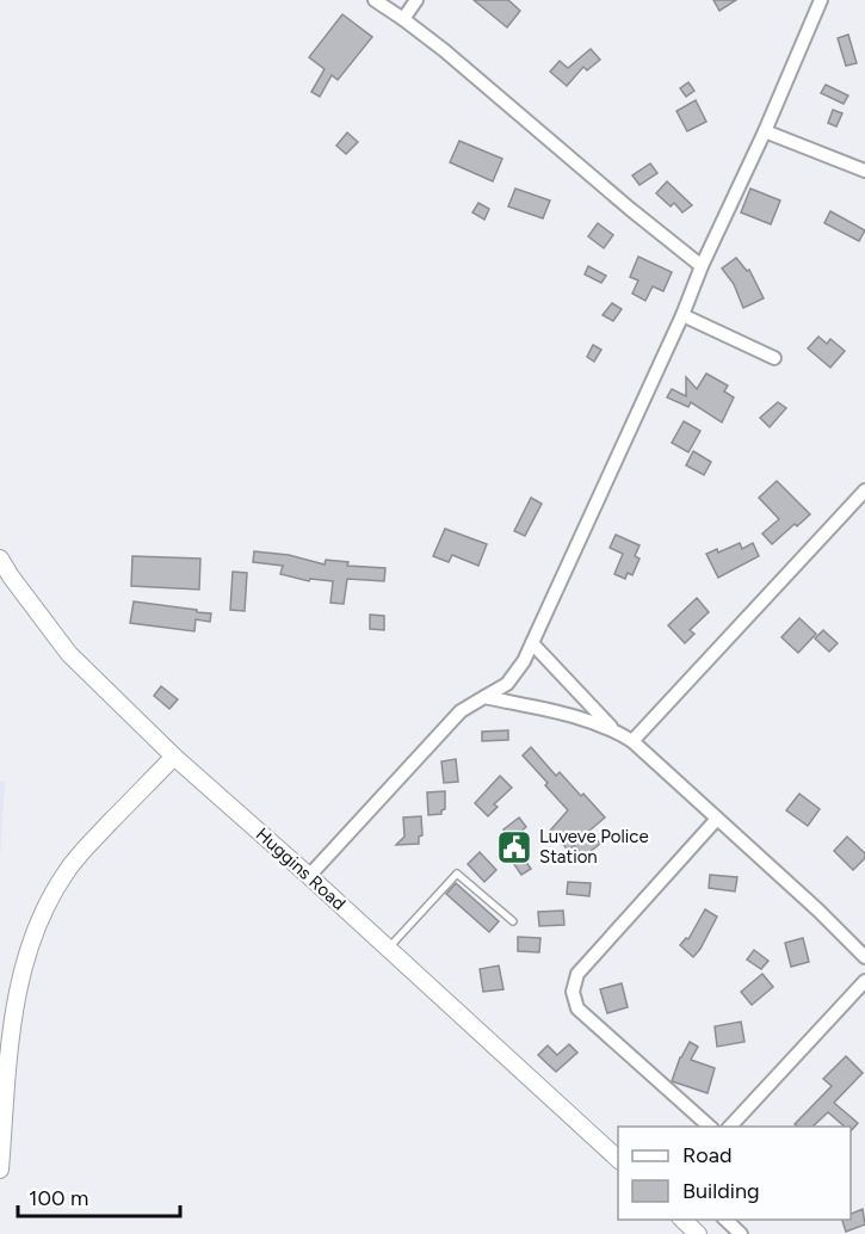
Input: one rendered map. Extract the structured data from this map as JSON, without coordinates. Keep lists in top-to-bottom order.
{
  "streets": {
    "street": ["Huggins Road"]
  },
  "places": {
    "public building": ["Luveve Police Station"]
  },
  "legend": ["Road", "Building"],
  "scale_bar": "100 m"
}
